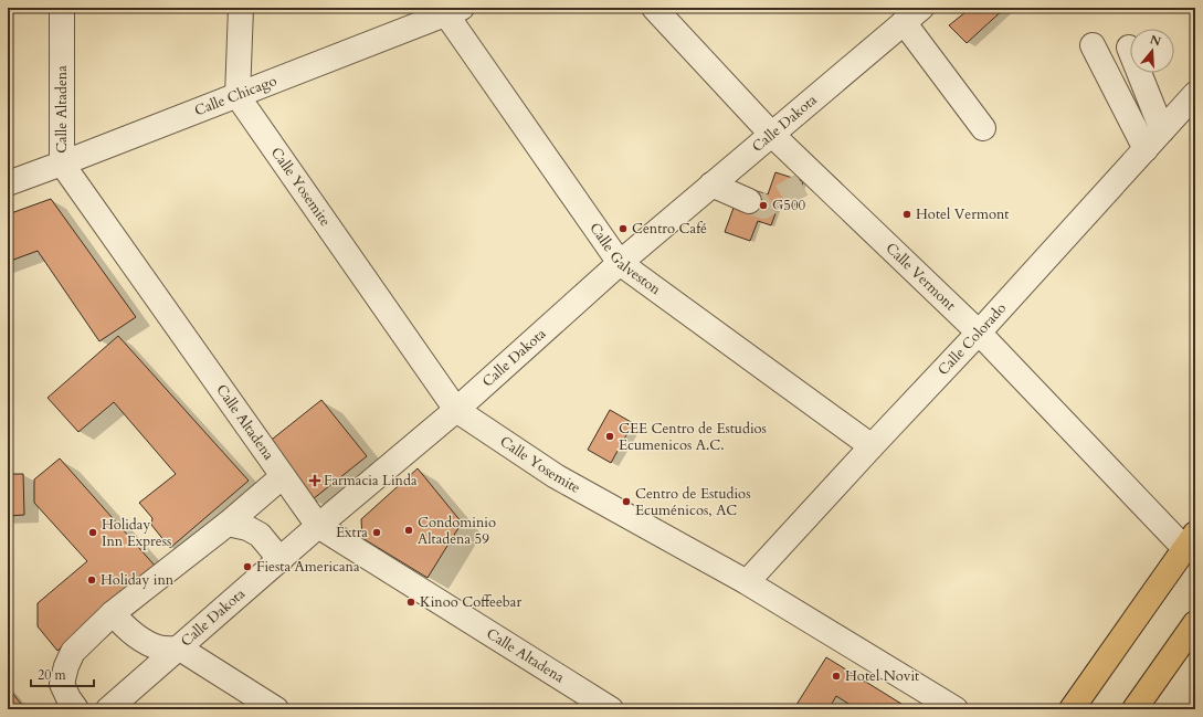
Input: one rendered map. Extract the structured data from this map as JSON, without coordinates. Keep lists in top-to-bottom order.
{
  "streets": {
    "street": [
      "Calle Chicago",
      "Calle Altadena",
      "Calle Dakota",
      "Calle Yosemite",
      "Calle Galveston",
      "Calle Vermont",
      "Calle Colorado"
    ]
  },
  "crossings": [
    ["Calle Chicago", "Calle Altadena"],
    ["Calle Chicago", "Calle Yosemite"],
    ["Calle Chicago", "Calle Galveston"],
    ["Calle Altadena", "Calle Dakota"],
    ["Calle Dakota", "Calle Yosemite"],
    ["Calle Dakota", "Calle Galveston"],
    ["Calle Dakota", "Calle Vermont"],
    ["Calle Yosemite", "Calle Colorado"],
    ["Calle Galveston", "Calle Colorado"],
    ["Calle Vermont", "Calle Colorado"]
  ],
  "places": {
    "other": [
      "G500",
      "Hotel Vermont",
      "Centro Café",
      "CEE Centro de Estudios Ecumenicos A.C.",
      "Centro de Estudios Ecuménicos, AC",
      "Condominio Altadena 59",
      "Holiday Inn Express",
      "Extra",
      "Fiesta Americana",
      "Holiday inn",
      "Kinoo Coffeebar",
      "Hotel Novit"
    ],
    "health": ["Farmacia Linda"]
  },
  "scale_bar": "20 m",
  "north": "top"
}
